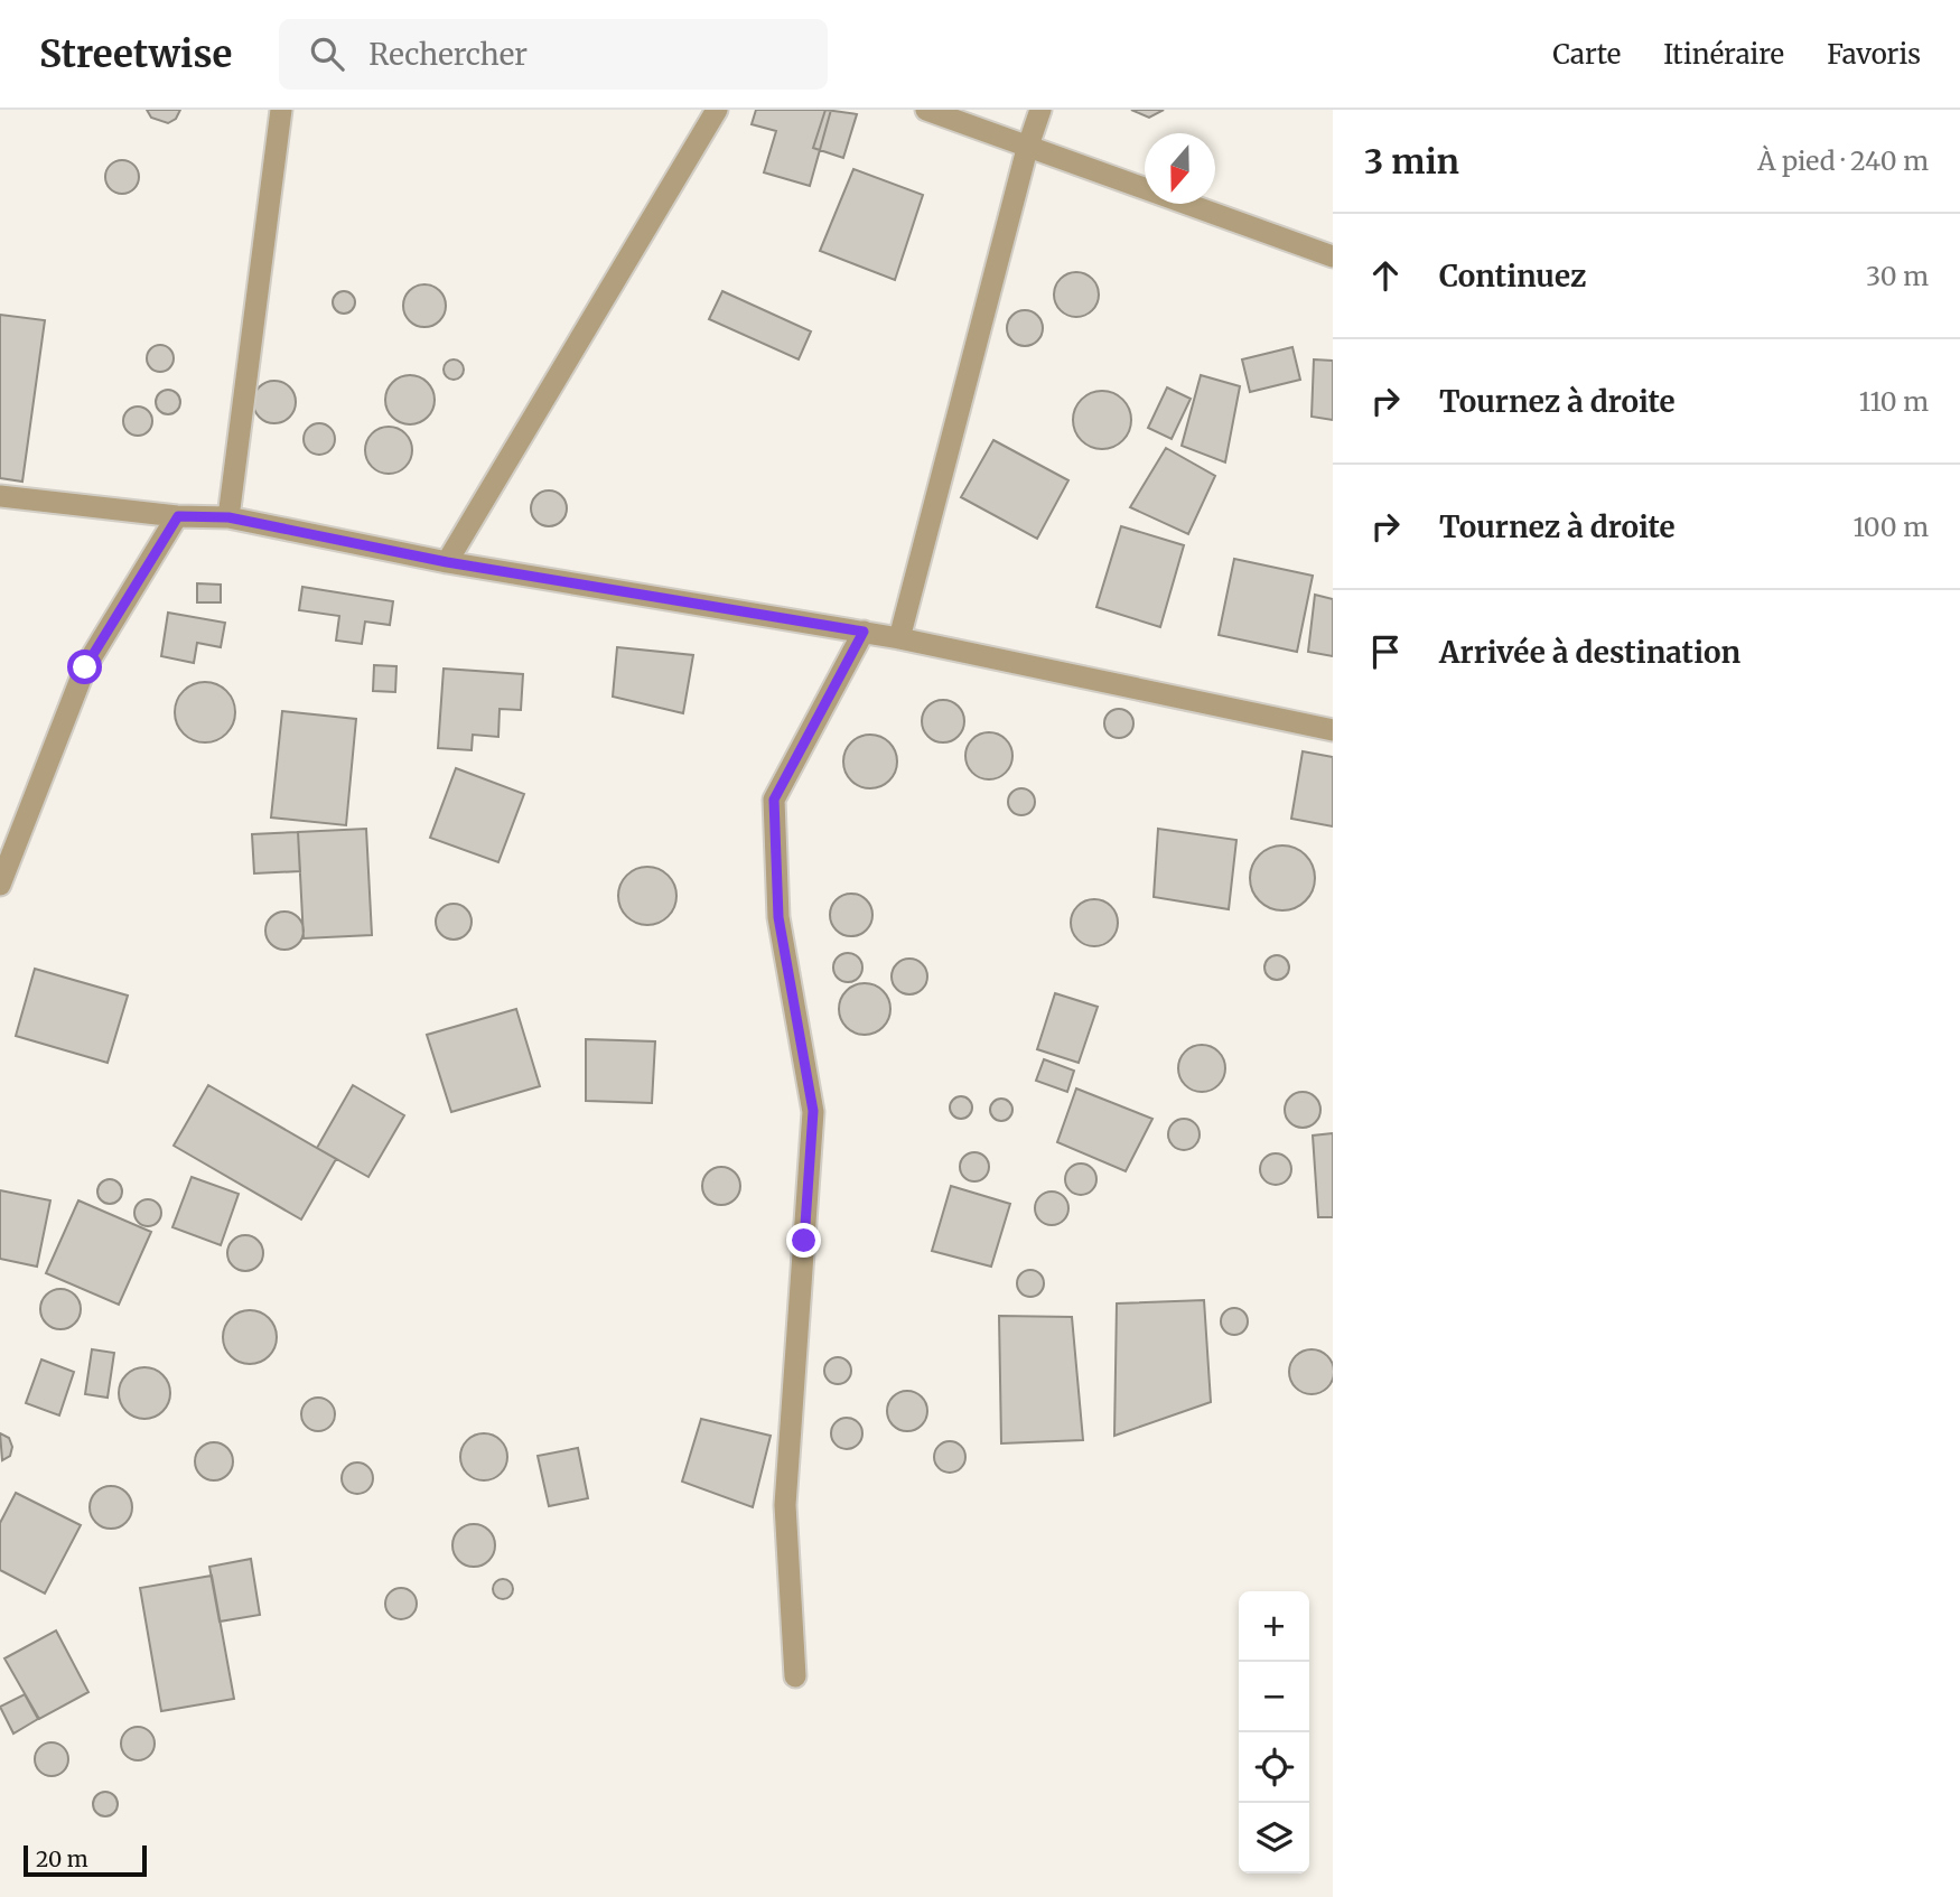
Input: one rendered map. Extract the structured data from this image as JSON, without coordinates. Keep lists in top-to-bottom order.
{
  "scale_bar": "20 m",
  "north": "bottom",
  "page": {
    "header": "Streetwise",
    "search": "Rechercher",
    "nav": ["Carte", "Itinéraire", "Favoris"],
    "heading": ["3 min", "À pied · 240 m"],
    "list": [
      ["Continuez", "30 m"],
      ["Tournez à droite", "110 m"],
      ["Tournez à droite", "100 m"],
      "Arrivée à destination"
    ],
    "map_buttons": ["+", "−"],
    "scale": "20 m"
  }
}
